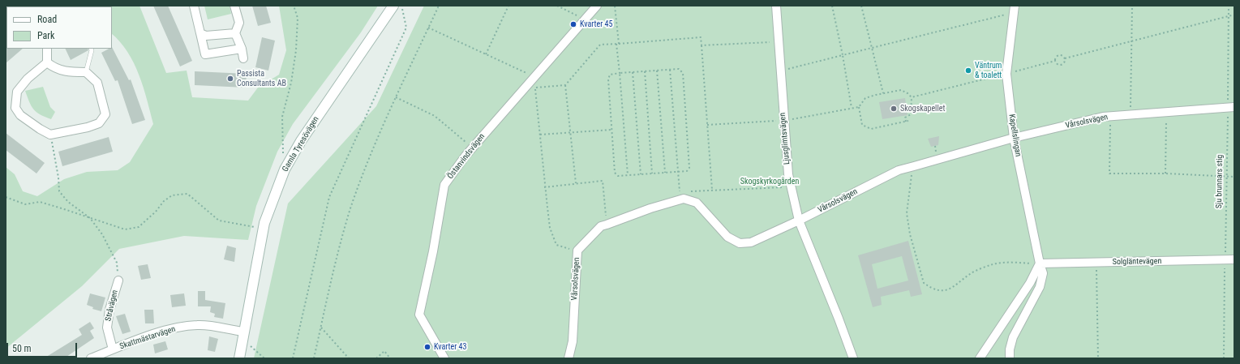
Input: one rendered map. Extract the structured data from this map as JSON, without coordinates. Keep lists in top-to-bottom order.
{
  "streets": {
    "street": [
      "Vårsolsvägen",
      "Kapellslingan",
      "Ljusglimtsvägen",
      "Gamla Tyresövägen",
      "Östanvindsvägen",
      "Solgläntevägen",
      "Stråvägen",
      "Skattmästarvägen"
    ],
    "path": ["Sju brunnars stig"]
  },
  "crossings": [
    ["Vårsolsvägen", "Kapellslingan"],
    ["Vårsolsvägen", "Ljusglimtsvägen"],
    ["Vårsolsvägen", "Sju brunnars stig"],
    ["Kapellslingan", "Solgläntevägen"],
    ["Gamla Tyresövägen", "Skattmästarvägen"],
    ["Sju brunnars stig", "Solgläntevägen"],
    ["Stråvägen", "Skattmästarvägen"]
  ],
  "parks": ["Skogskyrkogården"],
  "places": [
    "Kvarter 45",
    "Väntrum & toalett",
    "Passista Consultants AB",
    "Skogskapellet",
    "Kvarter 43"
  ],
  "legend": ["Road", "Park"],
  "scale_bar": "50 m"
}
